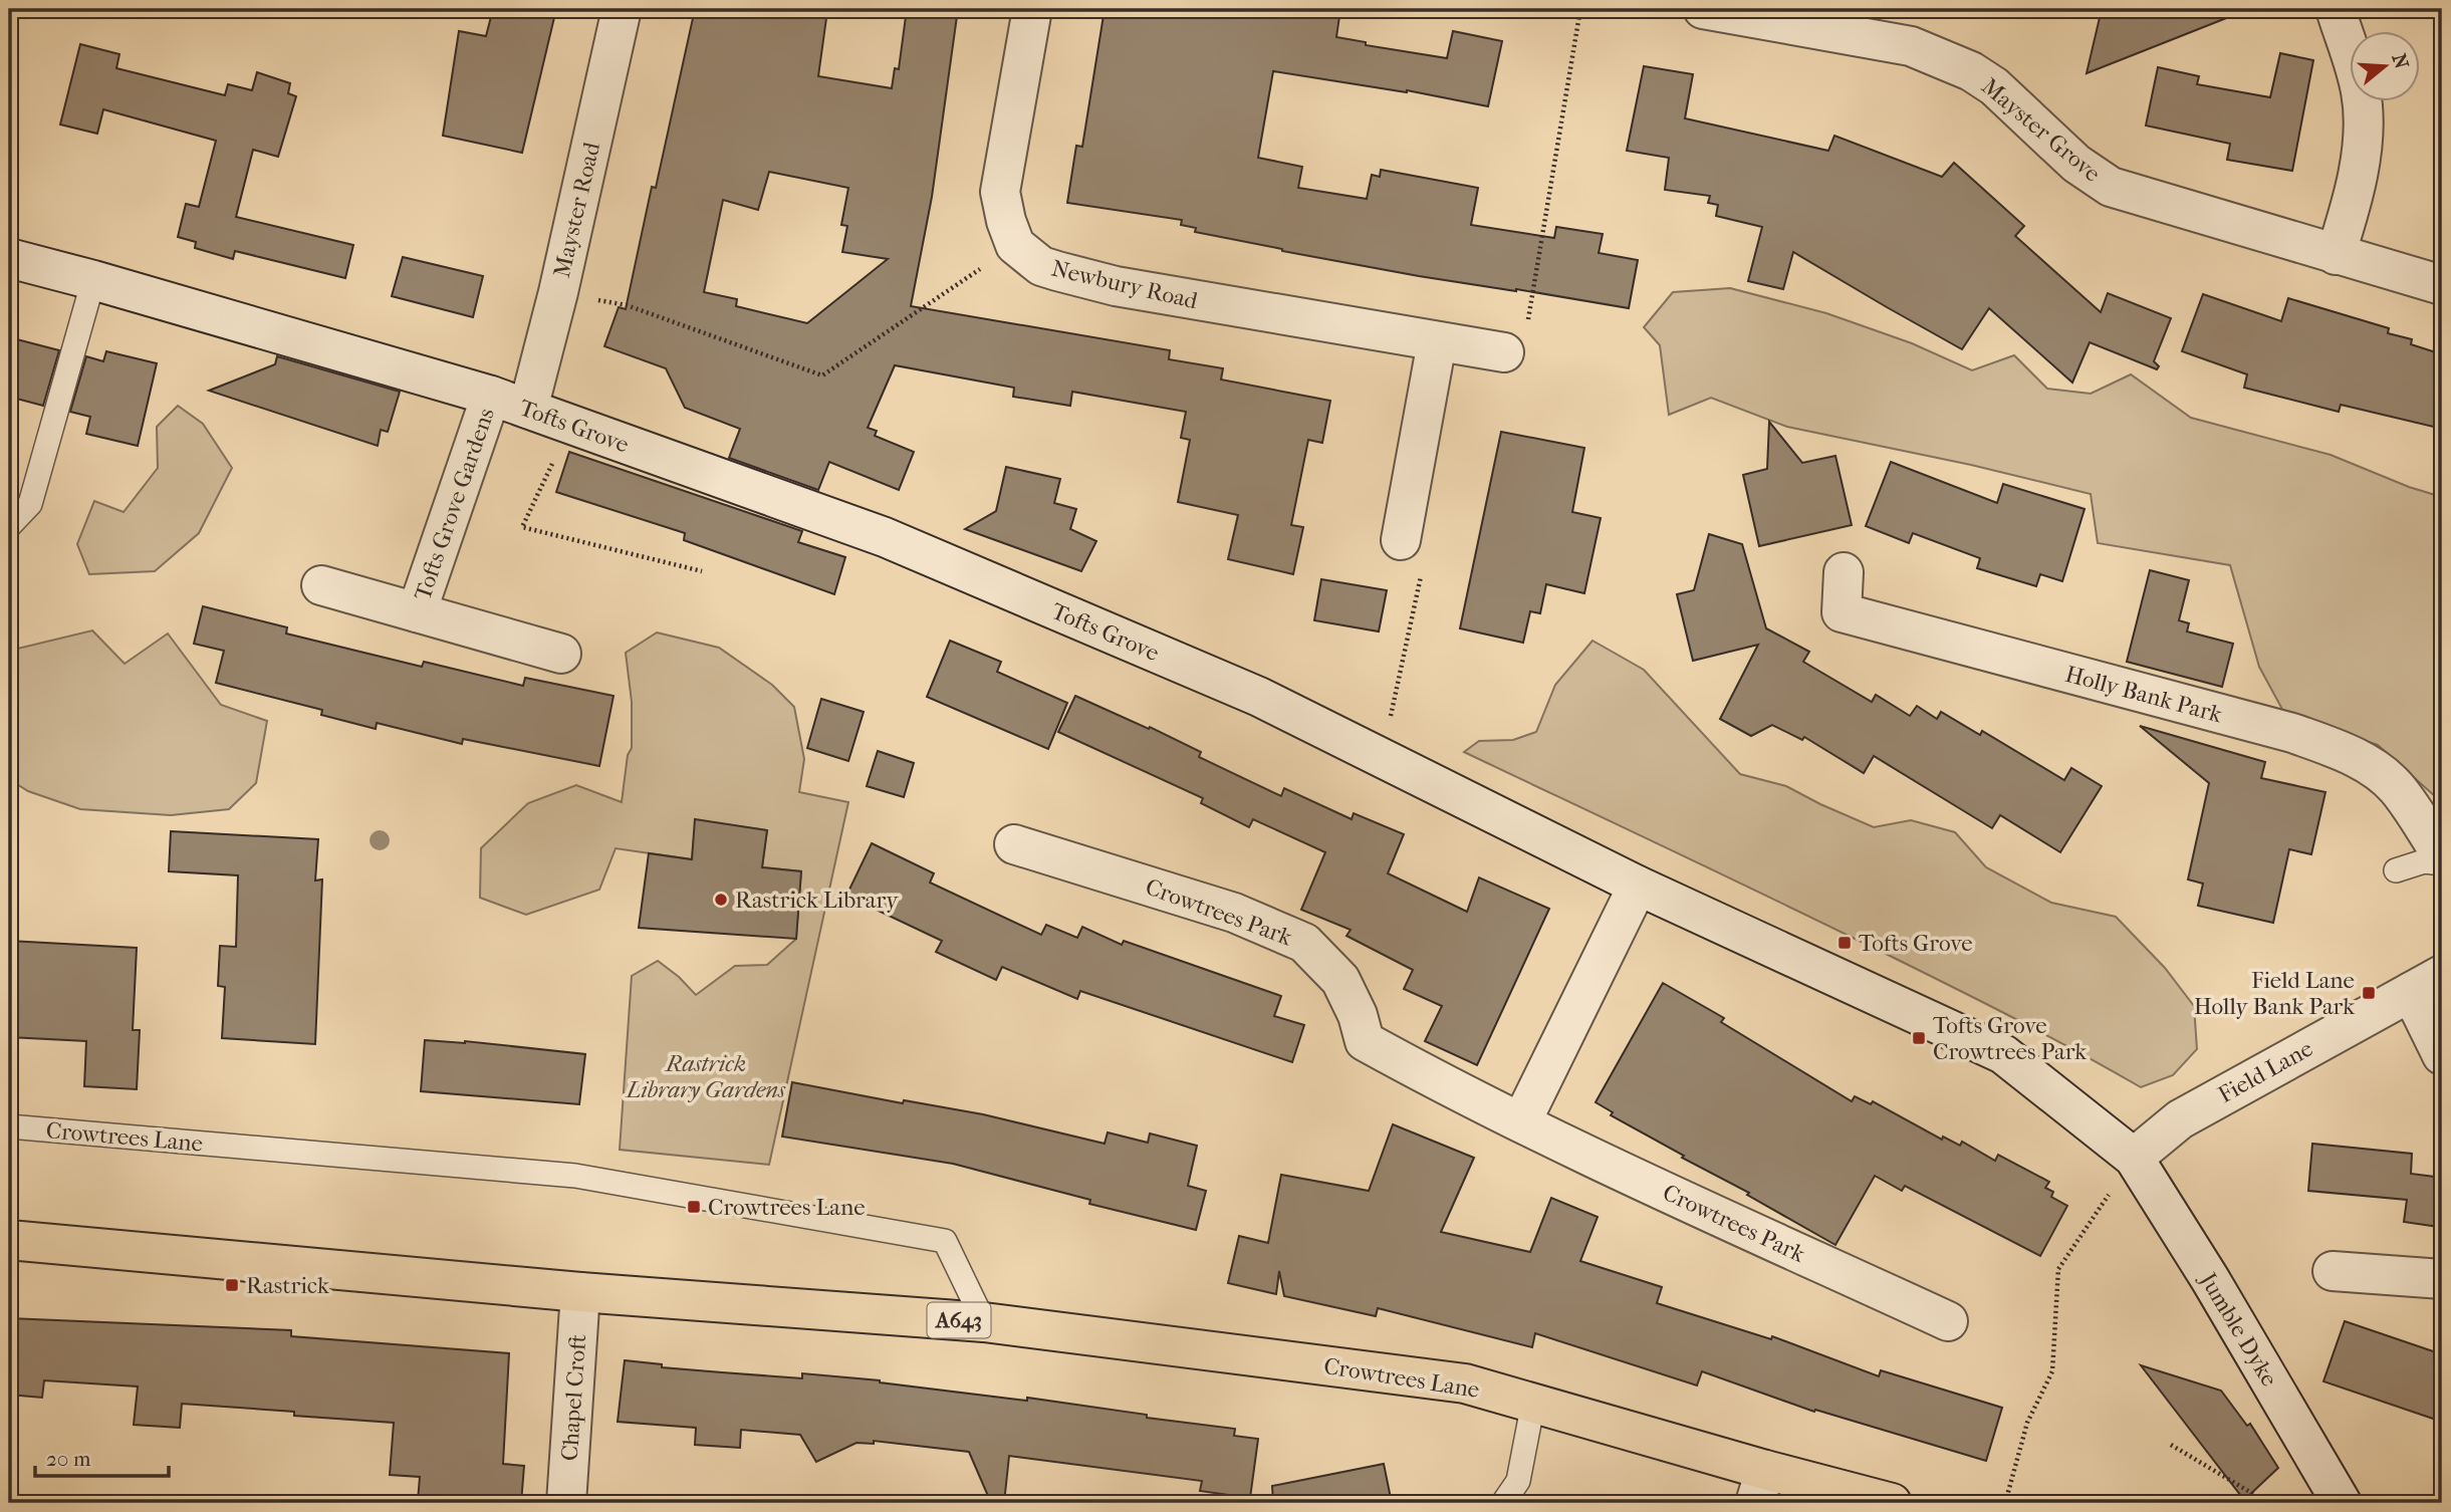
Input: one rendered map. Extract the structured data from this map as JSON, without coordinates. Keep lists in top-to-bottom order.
{
  "streets": {
    "main road": ["Crowtrees Lane", "A643"],
    "street": [
      "Mayster Grove",
      "Mayster Road",
      "Newbury Road",
      "Tofts Grove",
      "Tofts Grove Gardens",
      "Holly Bank Park",
      "Crowtrees Park",
      "Field Lane",
      "Jumble Dyke",
      "Chapel Croft"
    ]
  },
  "crossings": [
    ["Mayster Road", "Tofts Grove"],
    ["Tofts Grove", "Tofts Grove Gardens"],
    ["Tofts Grove", "Field Lane"],
    ["Tofts Grove", "Jumble Dyke"],
    ["Field Lane", "Jumble Dyke"],
    ["Crowtrees Lane", "Chapel Croft"]
  ],
  "parks": ["Rastrick Library Gardens"],
  "places": {
    "other": ["Rastrick Library"],
    "transit": [
      "Tofts Grove",
      "Field Lane Holly Bank Park",
      "Tofts Grove Crowtrees Park",
      "Crowtrees Lane",
      "Rastrick"
    ]
  },
  "scale_bar": "20 m",
  "north": "right"
}
